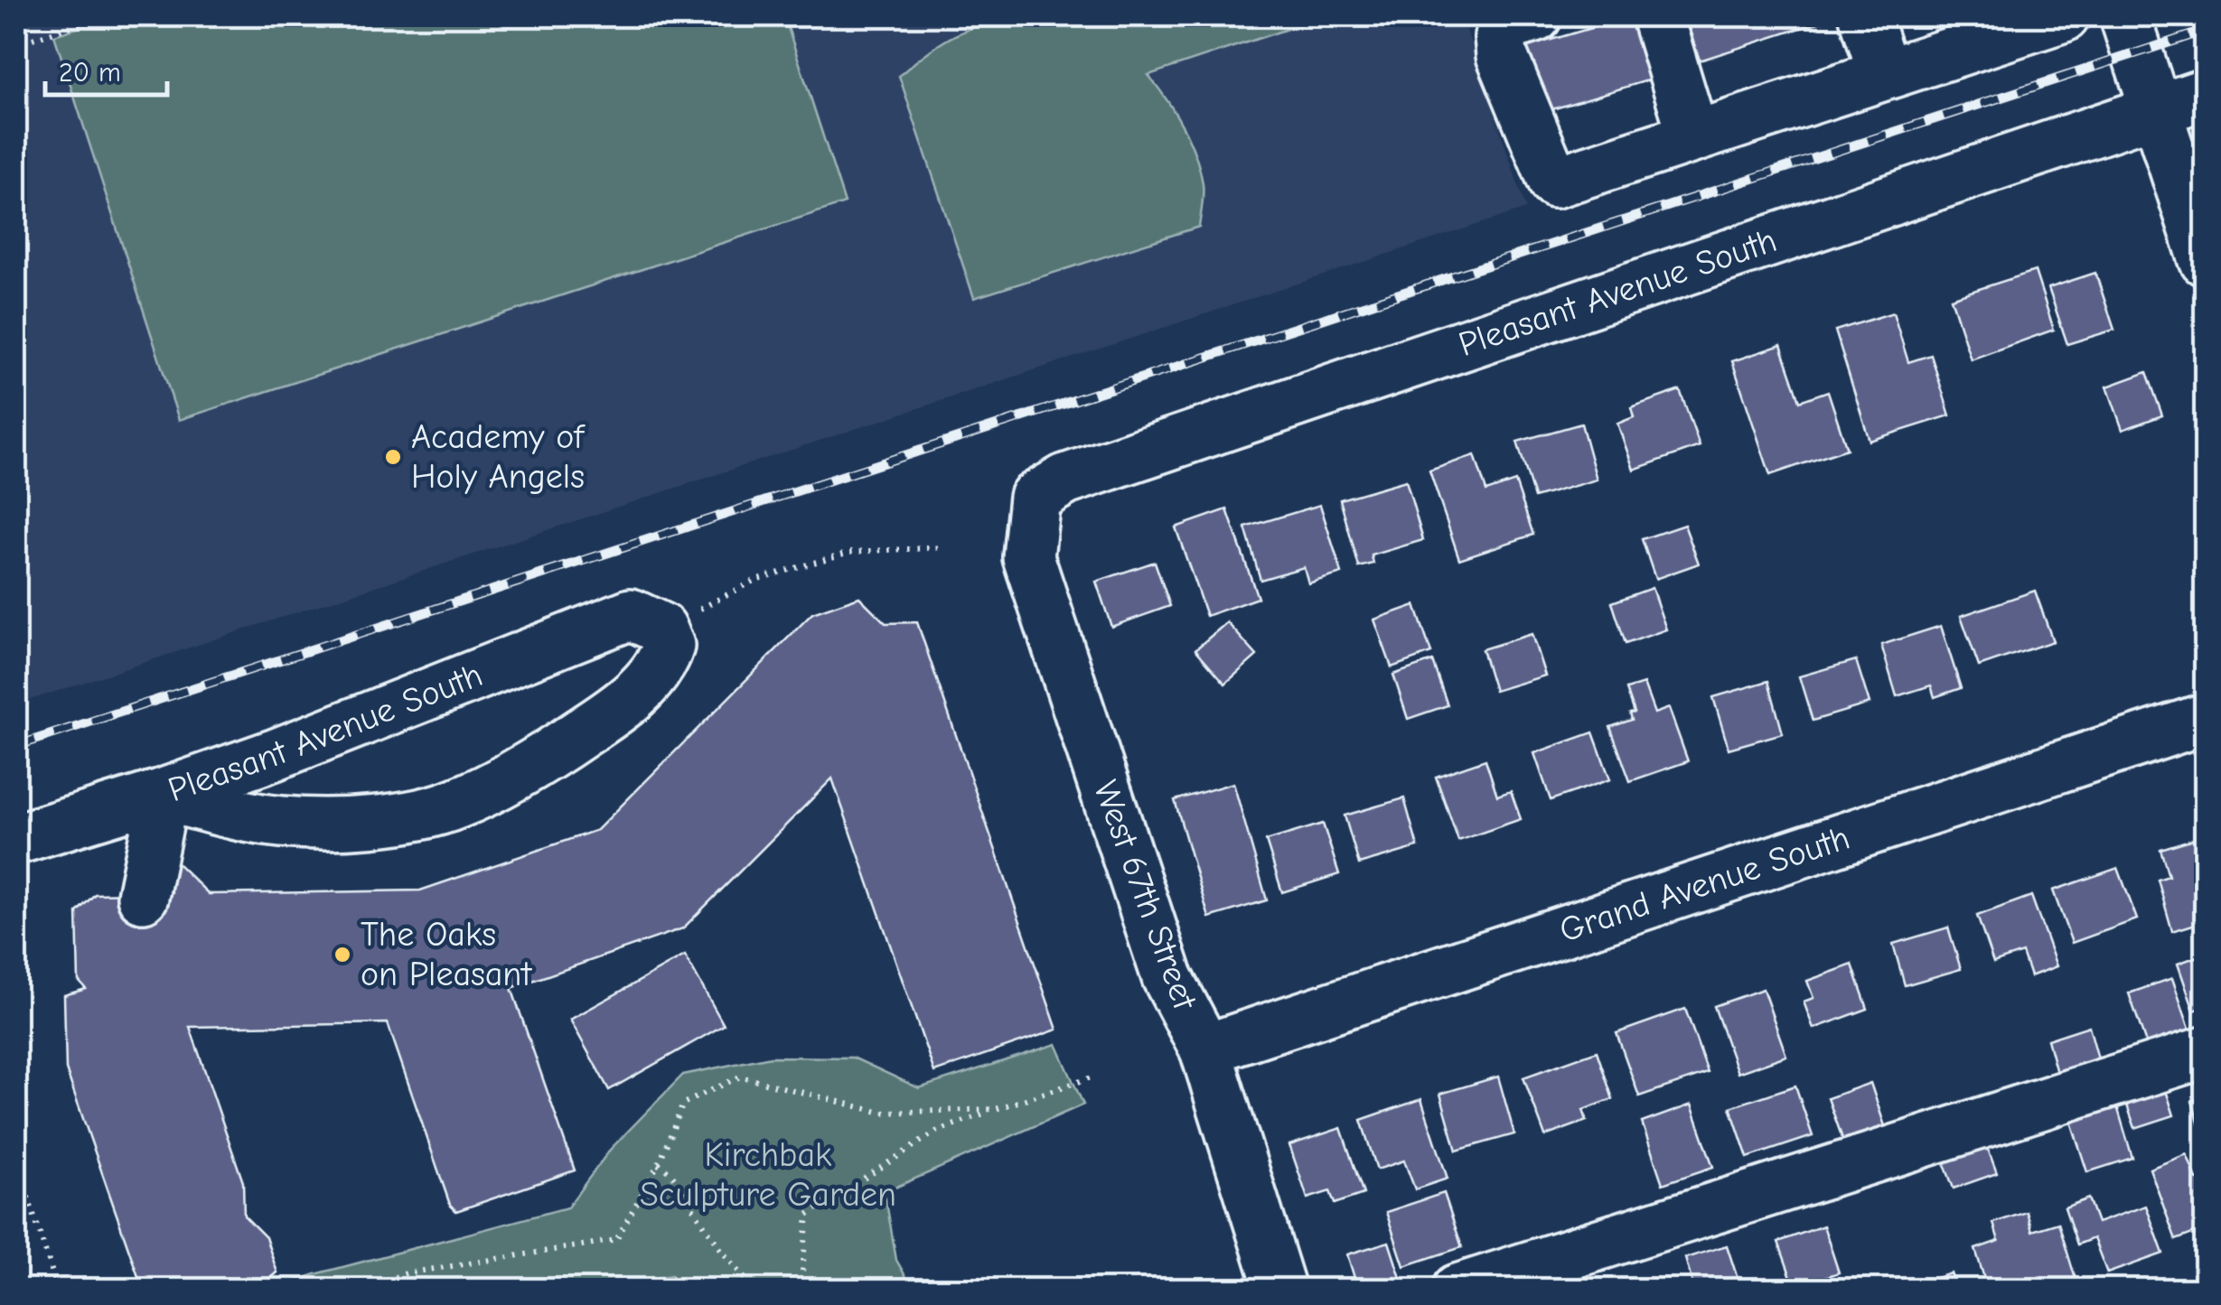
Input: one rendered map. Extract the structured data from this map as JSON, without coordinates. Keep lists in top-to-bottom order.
{
  "streets": {
    "street": ["Pleasant Avenue South", "Grand Avenue South", "West 67th Street"]
  },
  "crossings": [
    ["Pleasant Avenue South", "West 67th Street"],
    ["Grand Avenue South", "West 67th Street"]
  ],
  "parks": ["Kirchbak Sculpture Garden"],
  "places": ["Academy of Holy Angels", "The Oaks on Pleasant"],
  "scale_bar": "20 m"
}
